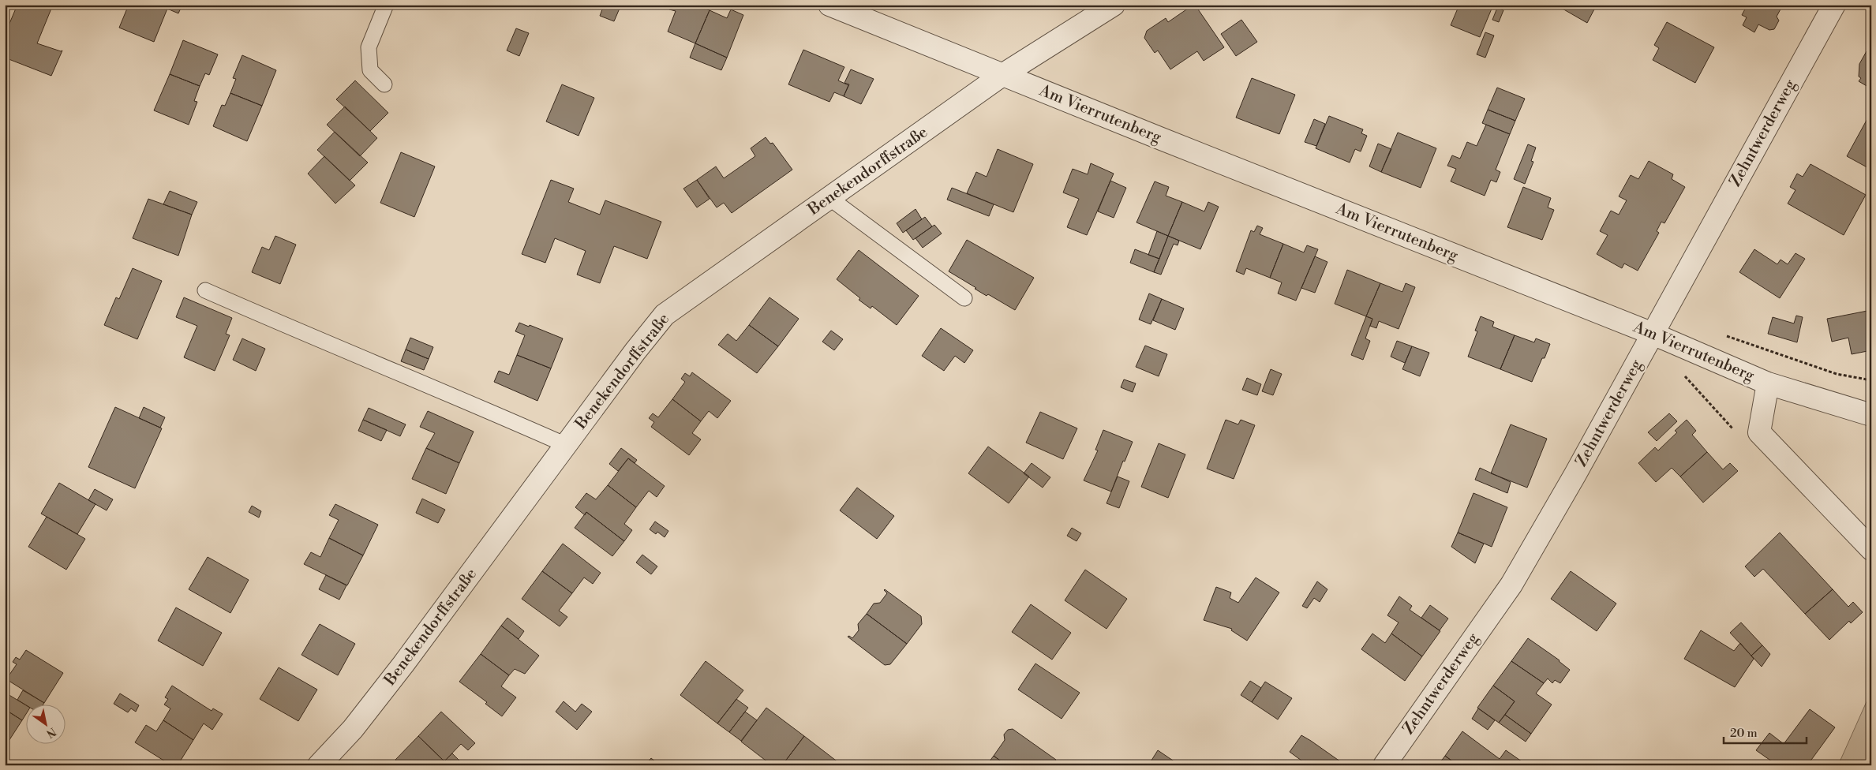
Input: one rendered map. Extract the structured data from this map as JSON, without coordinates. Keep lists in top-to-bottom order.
{
  "streets": {
    "street": ["Am Vierrutenberg", "Zehntwerderweg", "Benekendorffstraße"]
  },
  "crossings": [
    ["Am Vierrutenberg", "Zehntwerderweg"],
    ["Am Vierrutenberg", "Benekendorffstraße"]
  ],
  "scale_bar": "20 m",
  "north": "bottom right"
}
